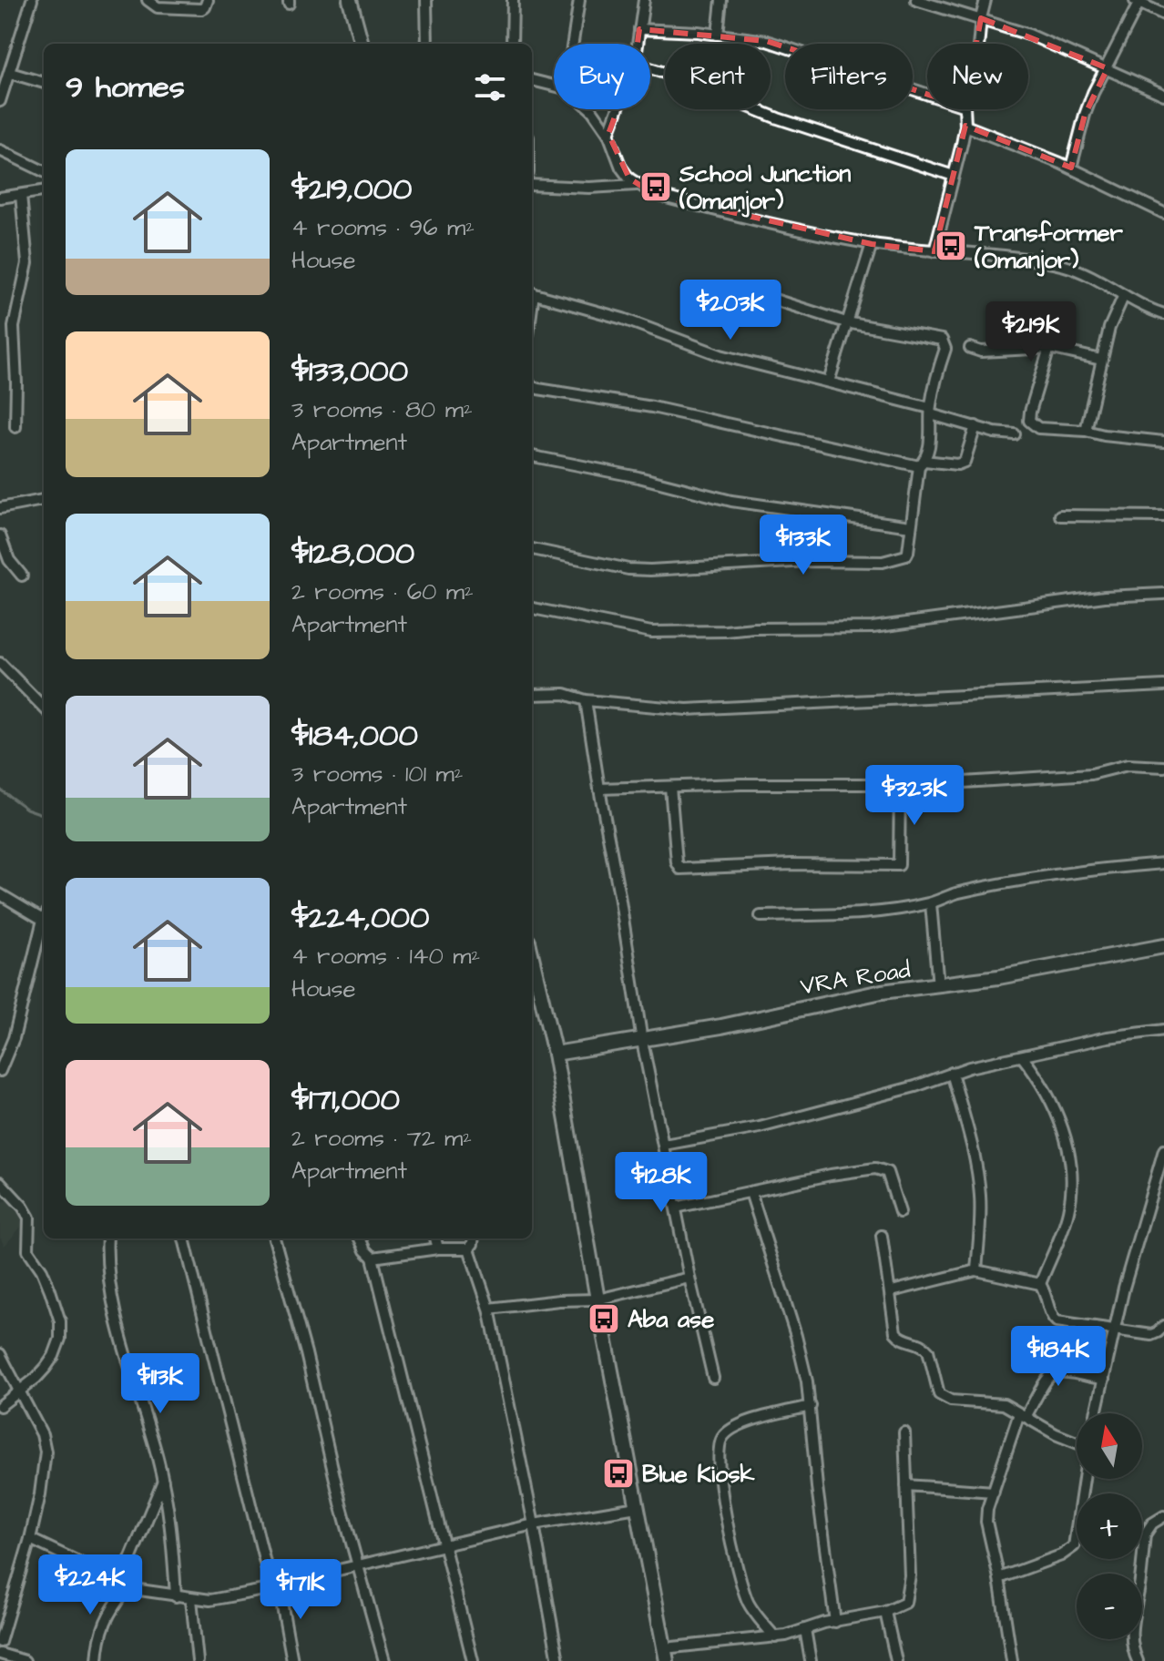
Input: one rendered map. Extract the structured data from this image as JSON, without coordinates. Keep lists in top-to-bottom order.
{
  "streets": {
    "street": ["VRA Road"]
  },
  "places": {
    "bus stop": [
      "School Junction (Omanjor)",
      "Transformer (Omanjor)",
      "Aba ase",
      "Blue Kiosk"
    ]
  },
  "north": "top",
  "page": {
    "chip": [
      "Buy",
      "Rent",
      "Filters",
      "New"
    ],
    "heading": "9 homes",
    "list": [
      {
        "name": "$219,000",
        "note": "4 rooms · 96 m² · House"
      },
      {
        "name": "$133,000",
        "note": "3 rooms · 80 m² · Apartment"
      },
      {
        "name": "$128,000",
        "note": "2 rooms · 60 m² · Apartment"
      },
      {
        "name": "$184,000",
        "note": "3 rooms · 101 m² · Apartment"
      },
      {
        "name": "$224,000",
        "note": "4 rooms · 140 m² · House"
      },
      {
        "name": "$171,000",
        "note": "2 rooms · 72 m² · Apartment"
      }
    ],
    "price": [
      "$203K",
      "$219K",
      "$133K",
      "$323K",
      "$128K",
      "$184K",
      "$113K",
      "$224K",
      "$171K"
    ],
    "map_buttons": ["+", "−"]
  }
}
